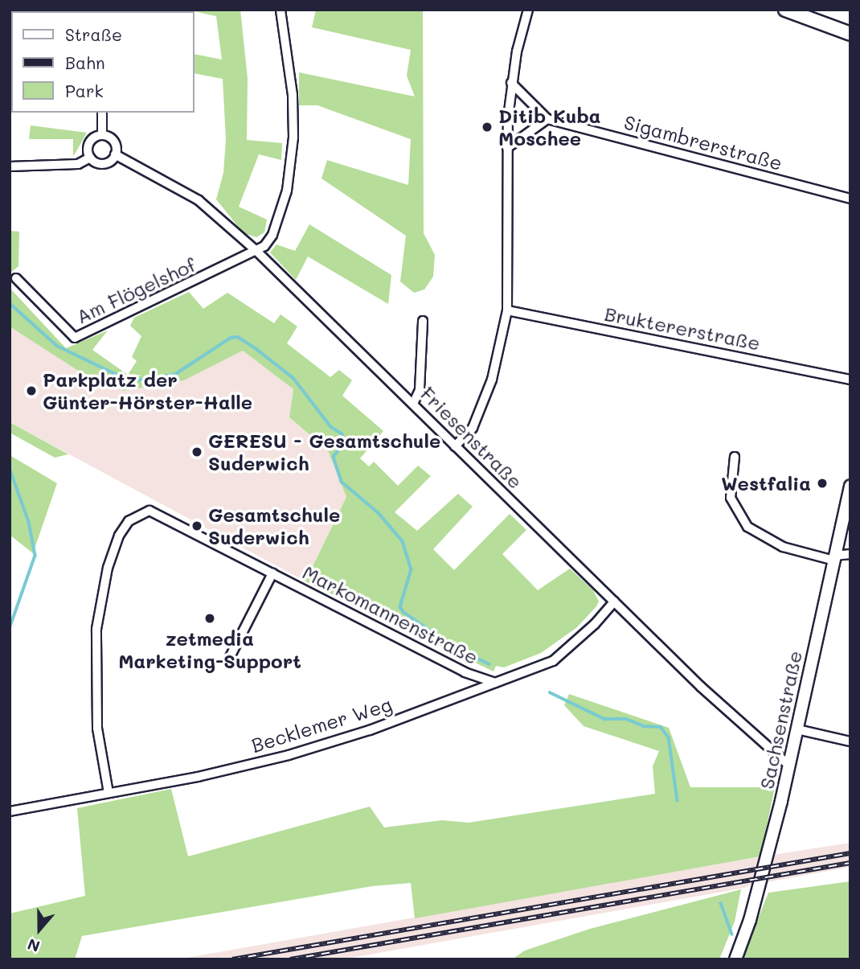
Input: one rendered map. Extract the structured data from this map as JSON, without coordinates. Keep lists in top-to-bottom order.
{
  "streets": {
    "street": [
      "Sigambrerstraße",
      "Am Flögelshof",
      "Bruktererstraße",
      "Friesenstraße",
      "Markomannenstraße",
      "Sachsenstraße",
      "Becklemer Weg"
    ]
  },
  "crossings": [
    ["Am Flögelshof", "Friesenstraße"],
    ["Friesenstraße", "Sachsenstraße"],
    ["Friesenstraße", "Becklemer Weg"],
    ["Markomannenstraße", "Becklemer Weg"]
  ],
  "places": [
    "Ditib Kuba Moschee",
    "Parkplatz der Günter-Hörster-Halle",
    "GERESU - Gesamtschule Suderwich",
    "Westfalia",
    "Gesamtschule Suderwich",
    "zetmedia Marketing-Support"
  ],
  "legend": ["Straße", "Bahn", "Park"],
  "north": "bottom"
}
